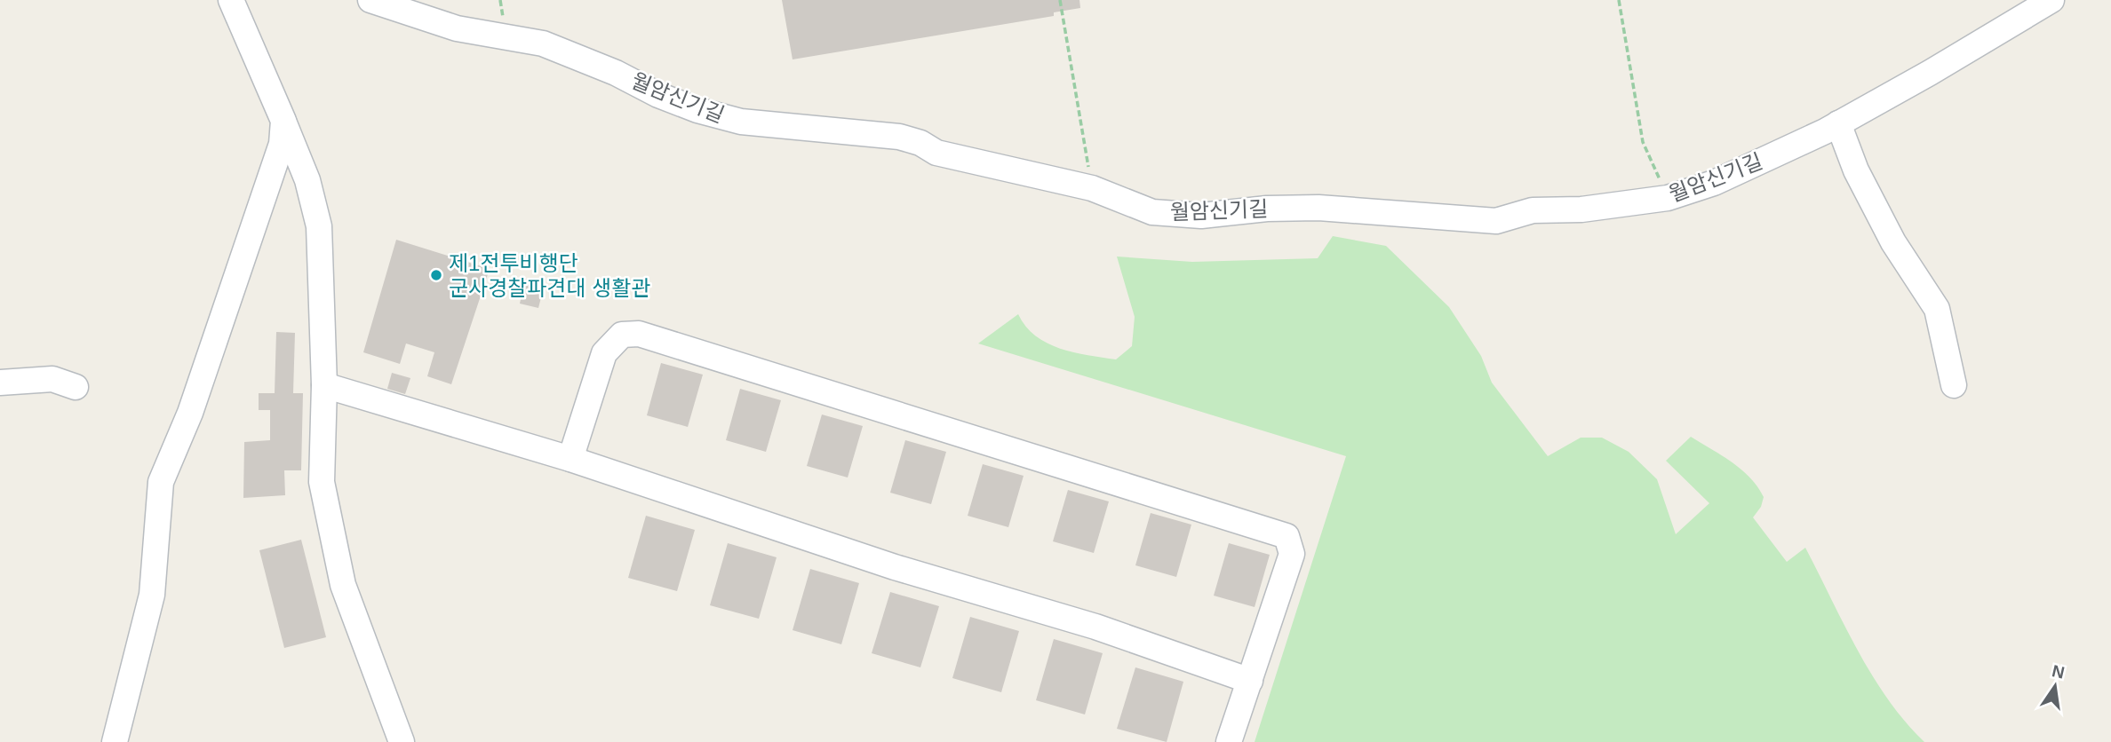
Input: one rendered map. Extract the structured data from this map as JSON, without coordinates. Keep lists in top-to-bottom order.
{
  "streets": {
    "street": ["월암신기길"]
  },
  "places": ["제1전투비행단 군사경찰파견대 생활관"],
  "north": "top"
}
